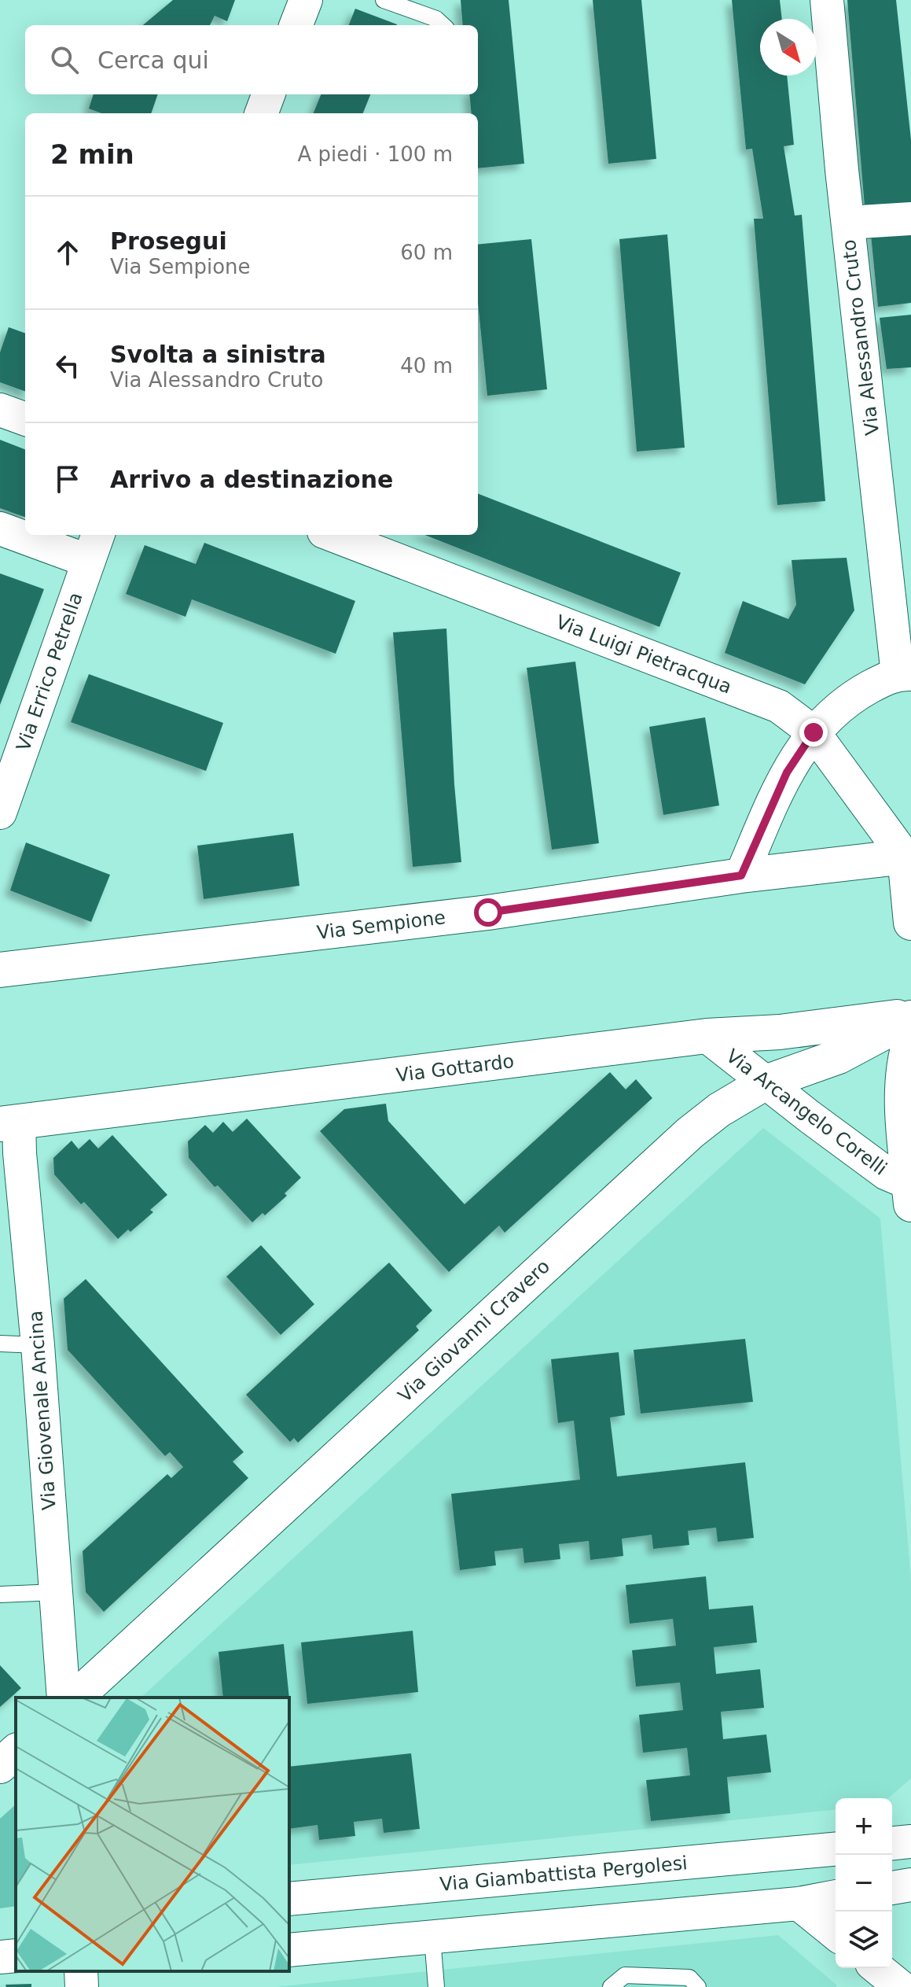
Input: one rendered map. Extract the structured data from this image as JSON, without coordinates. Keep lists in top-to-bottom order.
{
  "streets": {
    "street": [
      "Via Alessandro Cruto",
      "Via Luigi Pietracqua",
      "Via Errico Petrella",
      "Via Sempione",
      "Via Gottardo",
      "Via Arcangelo Corelli",
      "Via Giovanni Cravero",
      "Via Giovenale Ancina",
      "Via Giambattista Pergolesi"
    ]
  },
  "crossings": [
    ["Via Alessandro Cruto", "Via Luigi Pietracqua"],
    ["Via Alessandro Cruto", "Via Sempione"],
    ["Via Luigi Pietracqua", "Via Sempione"],
    ["Via Gottardo", "Via Arcangelo Corelli"],
    ["Via Gottardo", "Via Giovanni Cravero"],
    ["Via Gottardo", "Via Giovenale Ancina"],
    ["Via Arcangelo Corelli", "Via Giovanni Cravero"]
  ],
  "north": "bottom right",
  "page": {
    "search": "Cerca qui",
    "heading": ["2 min", "A piedi · 100 m"],
    "list": [
      ["Prosegui", "Via Sempione", "60 m"],
      ["Svolta a sinistra", "Via Alessandro Cruto", "40 m"],
      "Arrivo a destinazione"
    ],
    "map_buttons": ["+", "−"]
  }
}
